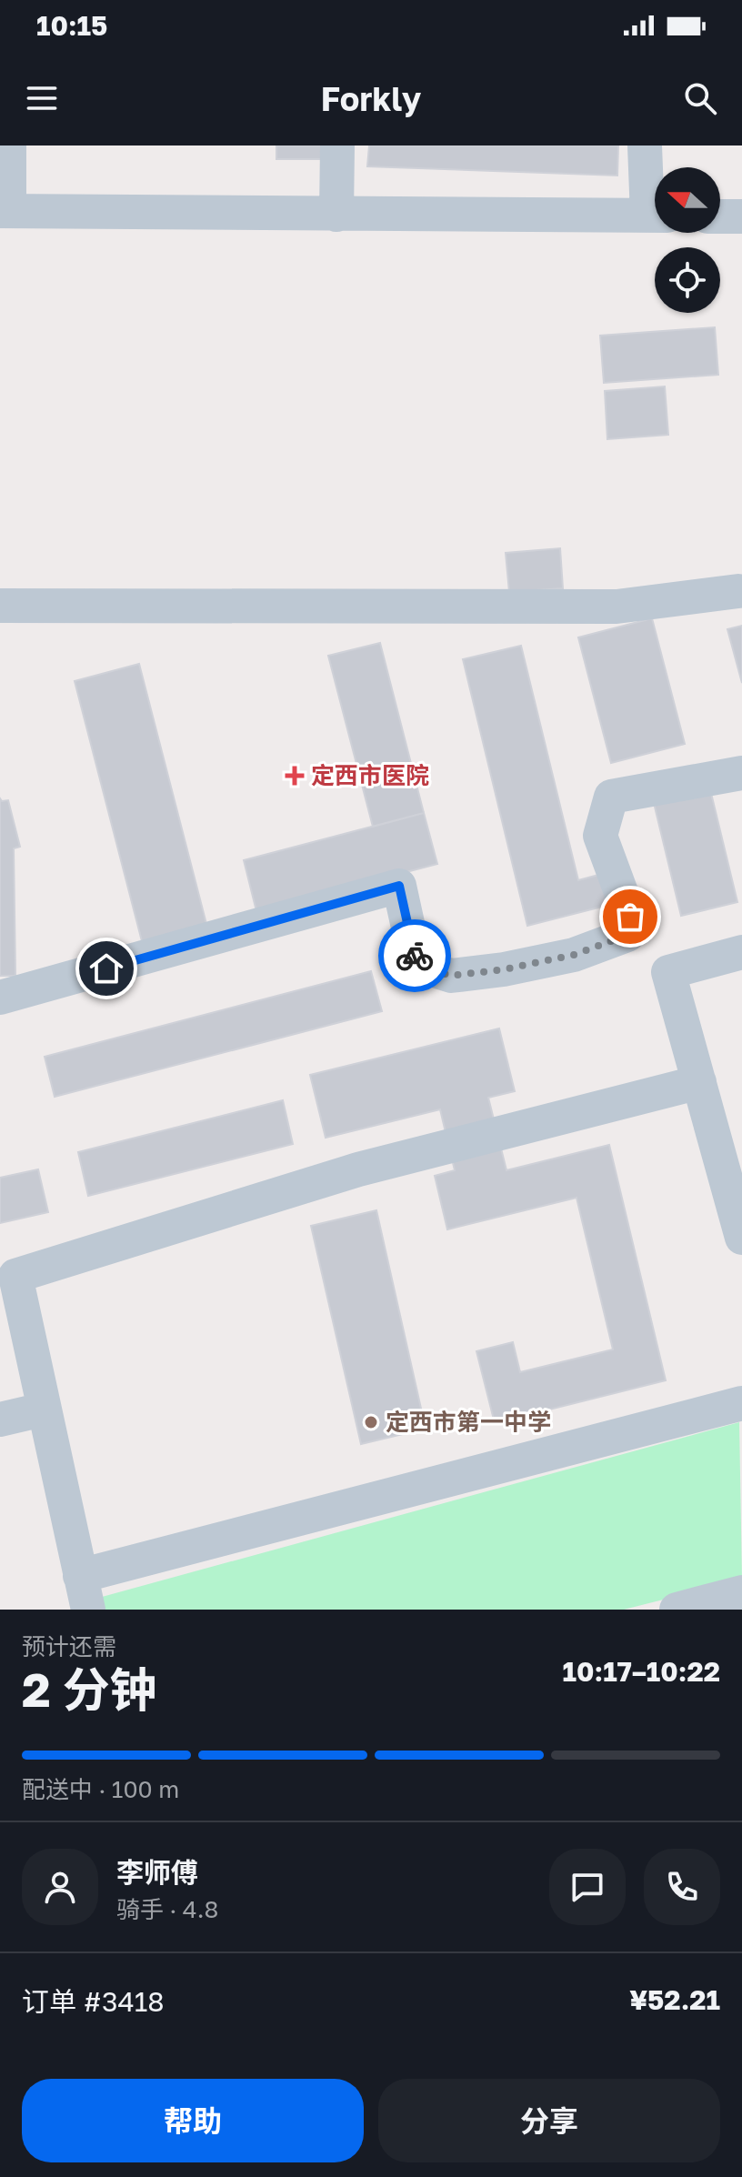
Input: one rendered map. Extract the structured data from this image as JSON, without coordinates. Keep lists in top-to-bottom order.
{
  "places": {
    "health": ["定西市医院"],
    "other": ["定西市第一中学"]
  },
  "north": "left",
  "page": {
    "status": "10:15",
    "header": "Forkly",
    "heading": ["2 分钟", "预计还需", "10:17–10:22"],
    "panel": [
      "李师傅",
      "骑手 · 4.8",
      "订单 #3418",
      "¥52.21"
    ],
    "bar": "配送中 · 100 m",
    "buttons": ["帮助", "分享"]
  }
}
